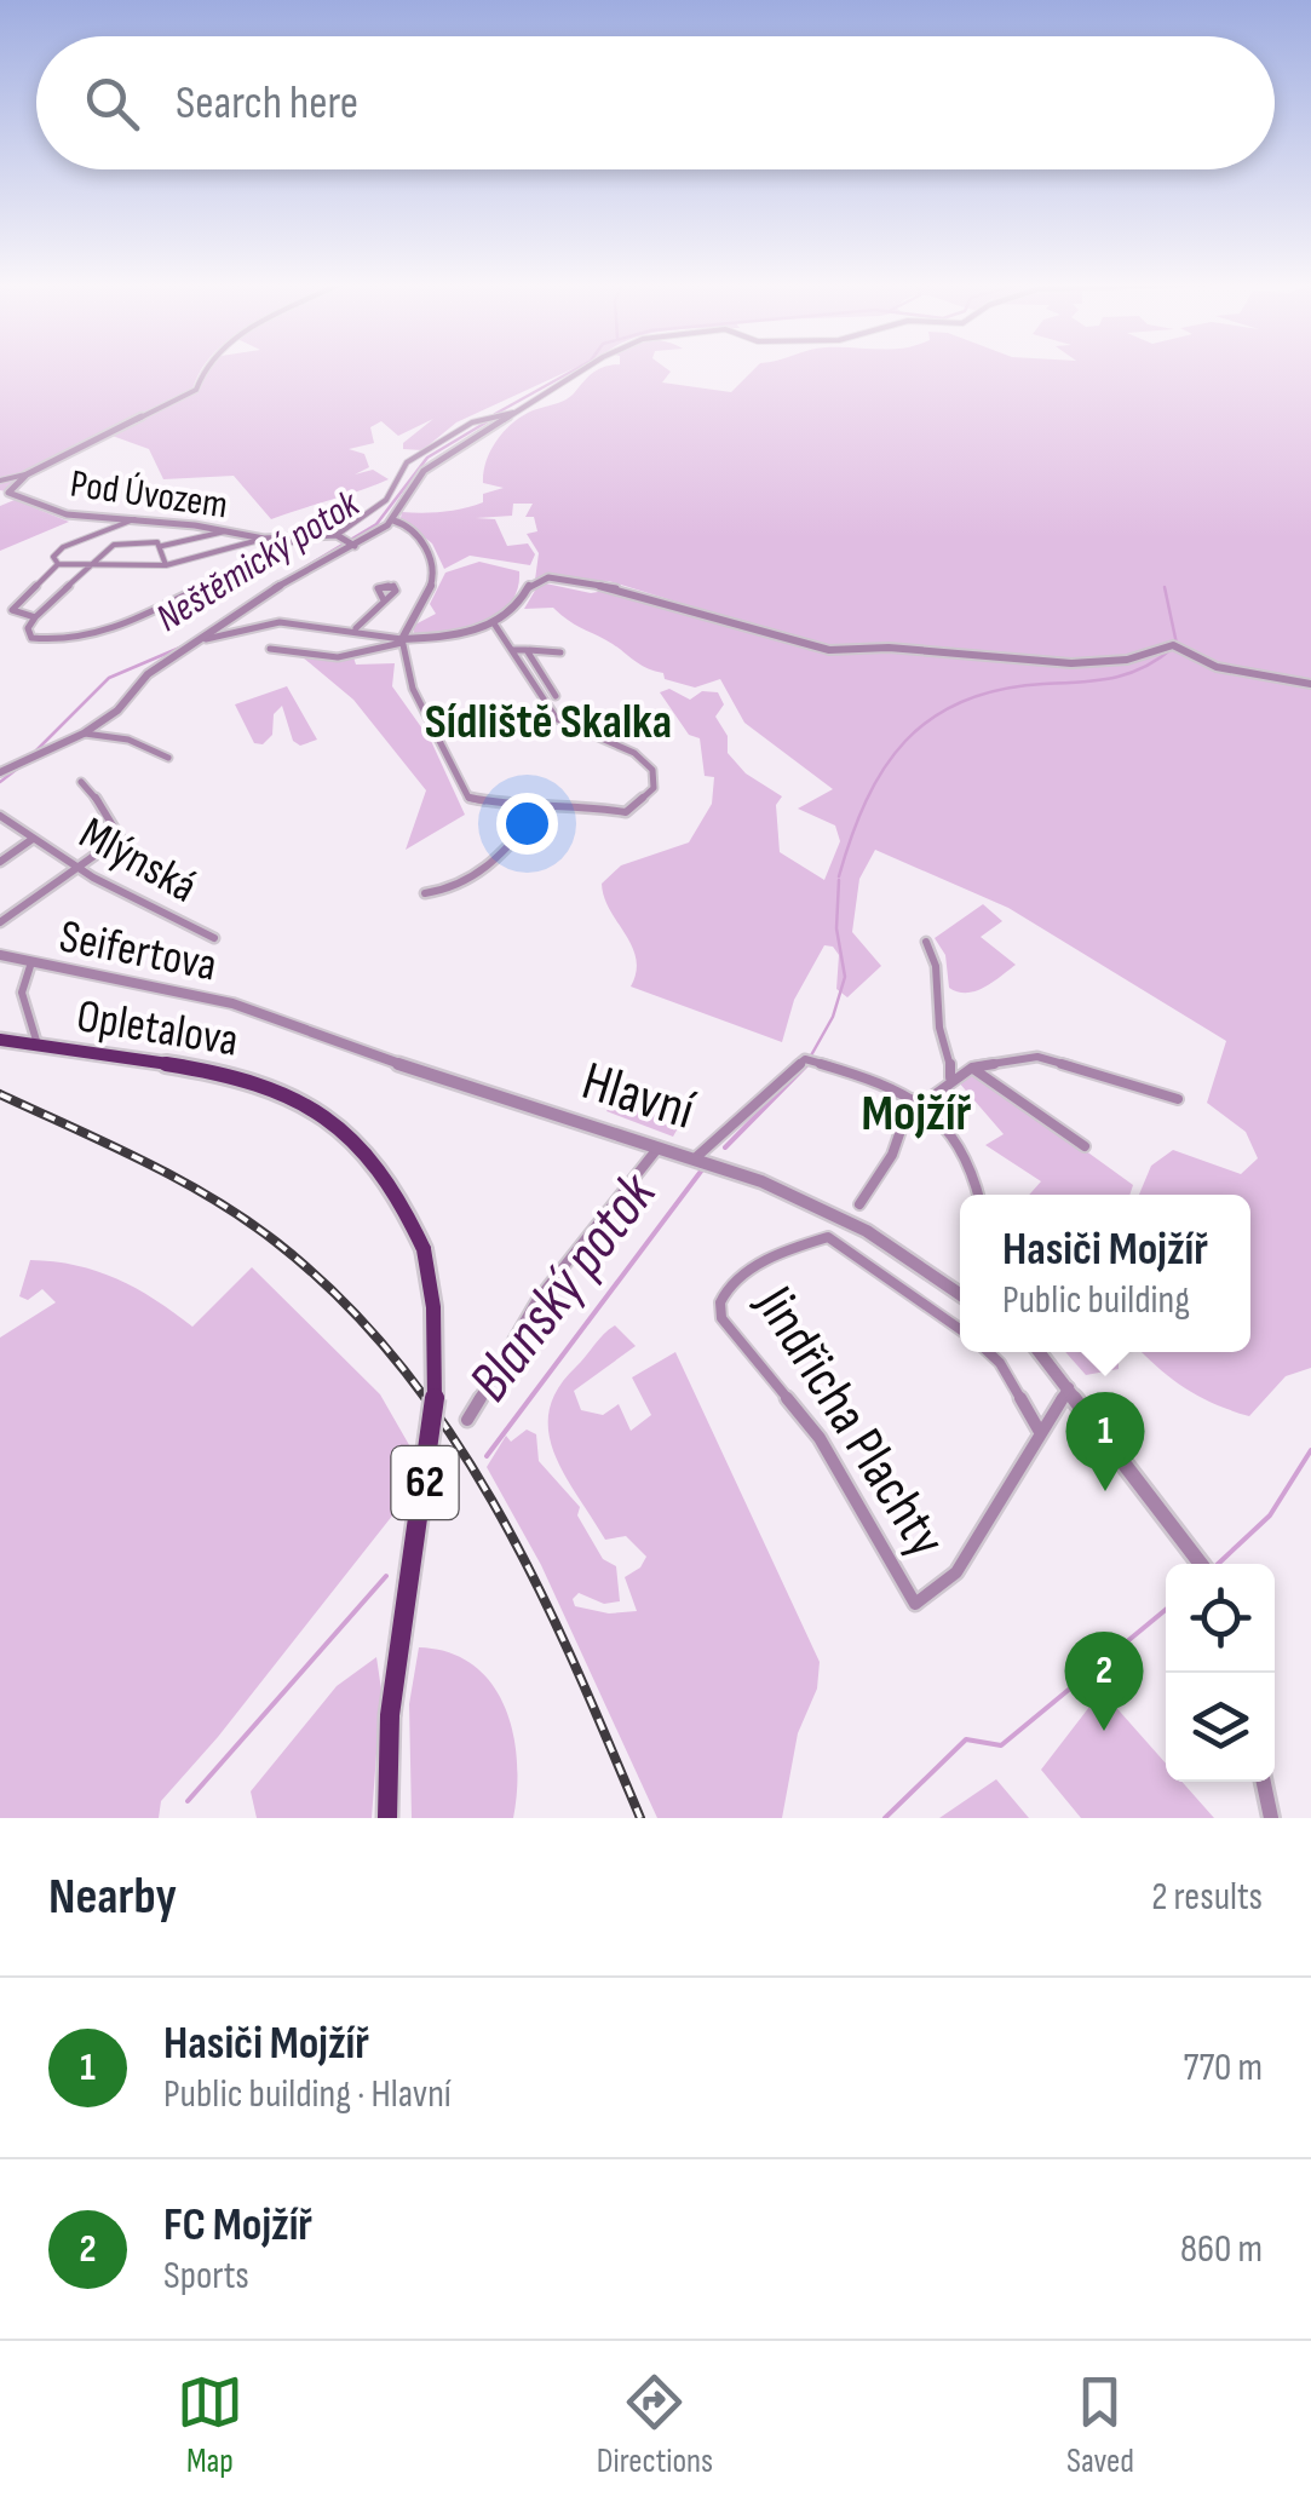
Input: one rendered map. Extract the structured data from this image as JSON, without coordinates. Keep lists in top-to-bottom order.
{
  "streets": {
    "main road": ["Opletalova", "62"],
    "street": [
      "Pod Úvozem",
      "Mlýnská",
      "Seifertova",
      "Hlavní",
      "Jindřicha Plachty"
    ]
  },
  "crossings": [
    ["Seifertova", "Hlavní"]
  ],
  "districts": ["Sídliště Skalka", "Mojžíř"],
  "water": ["Neštěmický potok", "Blanský potok"],
  "page": {
    "search": "Search here",
    "popup": ["Hasiči Mojžíř", "Public building"],
    "pins": ["1", "2"],
    "heading": ["Nearby", "2 results"],
    "list": [
      {
        "mark": "1",
        "name": "Hasiči Mojžíř",
        "note": "Public building · Hlavní",
        "value": "770 m"
      },
      {
        "mark": "2",
        "name": "FC Mojžíř",
        "note": "Sports",
        "value": "860 m"
      }
    ],
    "nav": ["Map", "Directions", "Saved"]
  }
}
